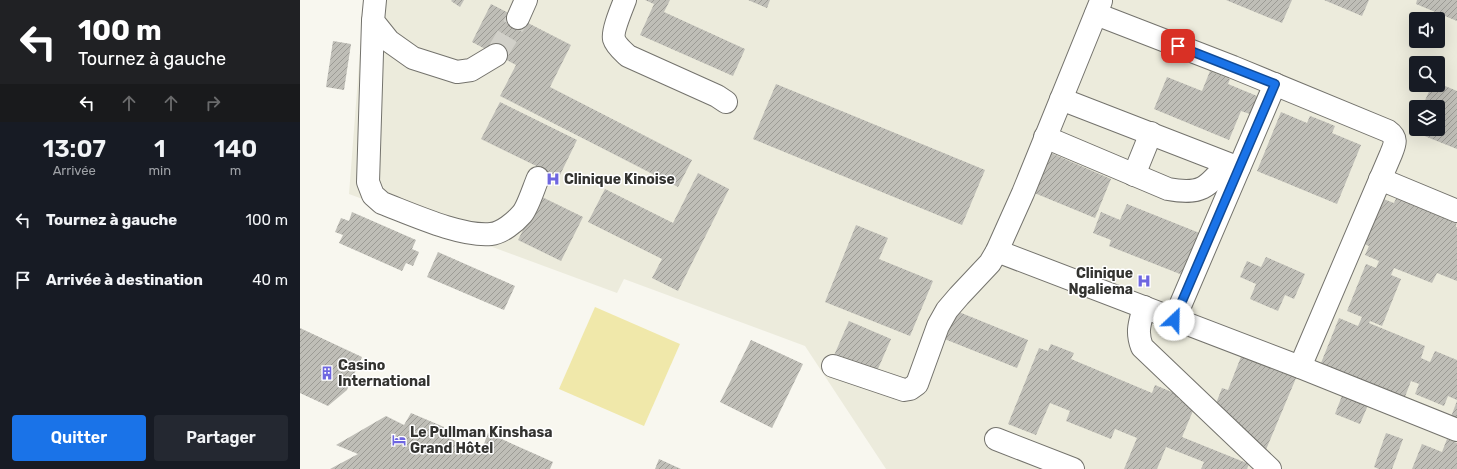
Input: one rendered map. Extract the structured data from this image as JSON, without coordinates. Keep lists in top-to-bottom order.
{
  "places": {
    "hospital": ["Clinique Kinoise", "Clinique Ngaliema"],
    "building": ["Casino International"],
    "hotel": ["Le Pullman Kinshasa Grand Hôtel"]
  },
  "page": {
    "turn": ["100 m", "Tournez à gauche"],
    "eta": [
      "13:07",
      "Arrivée",
      "1",
      "min",
      "140",
      "m"
    ],
    "list": [
      {
        "name": "Tournez à gauche",
        "value": "100 m"
      },
      {
        "name": "Arrivée à destination",
        "value": "40 m"
      }
    ],
    "buttons": ["Quitter", "Partager"]
  }
}
